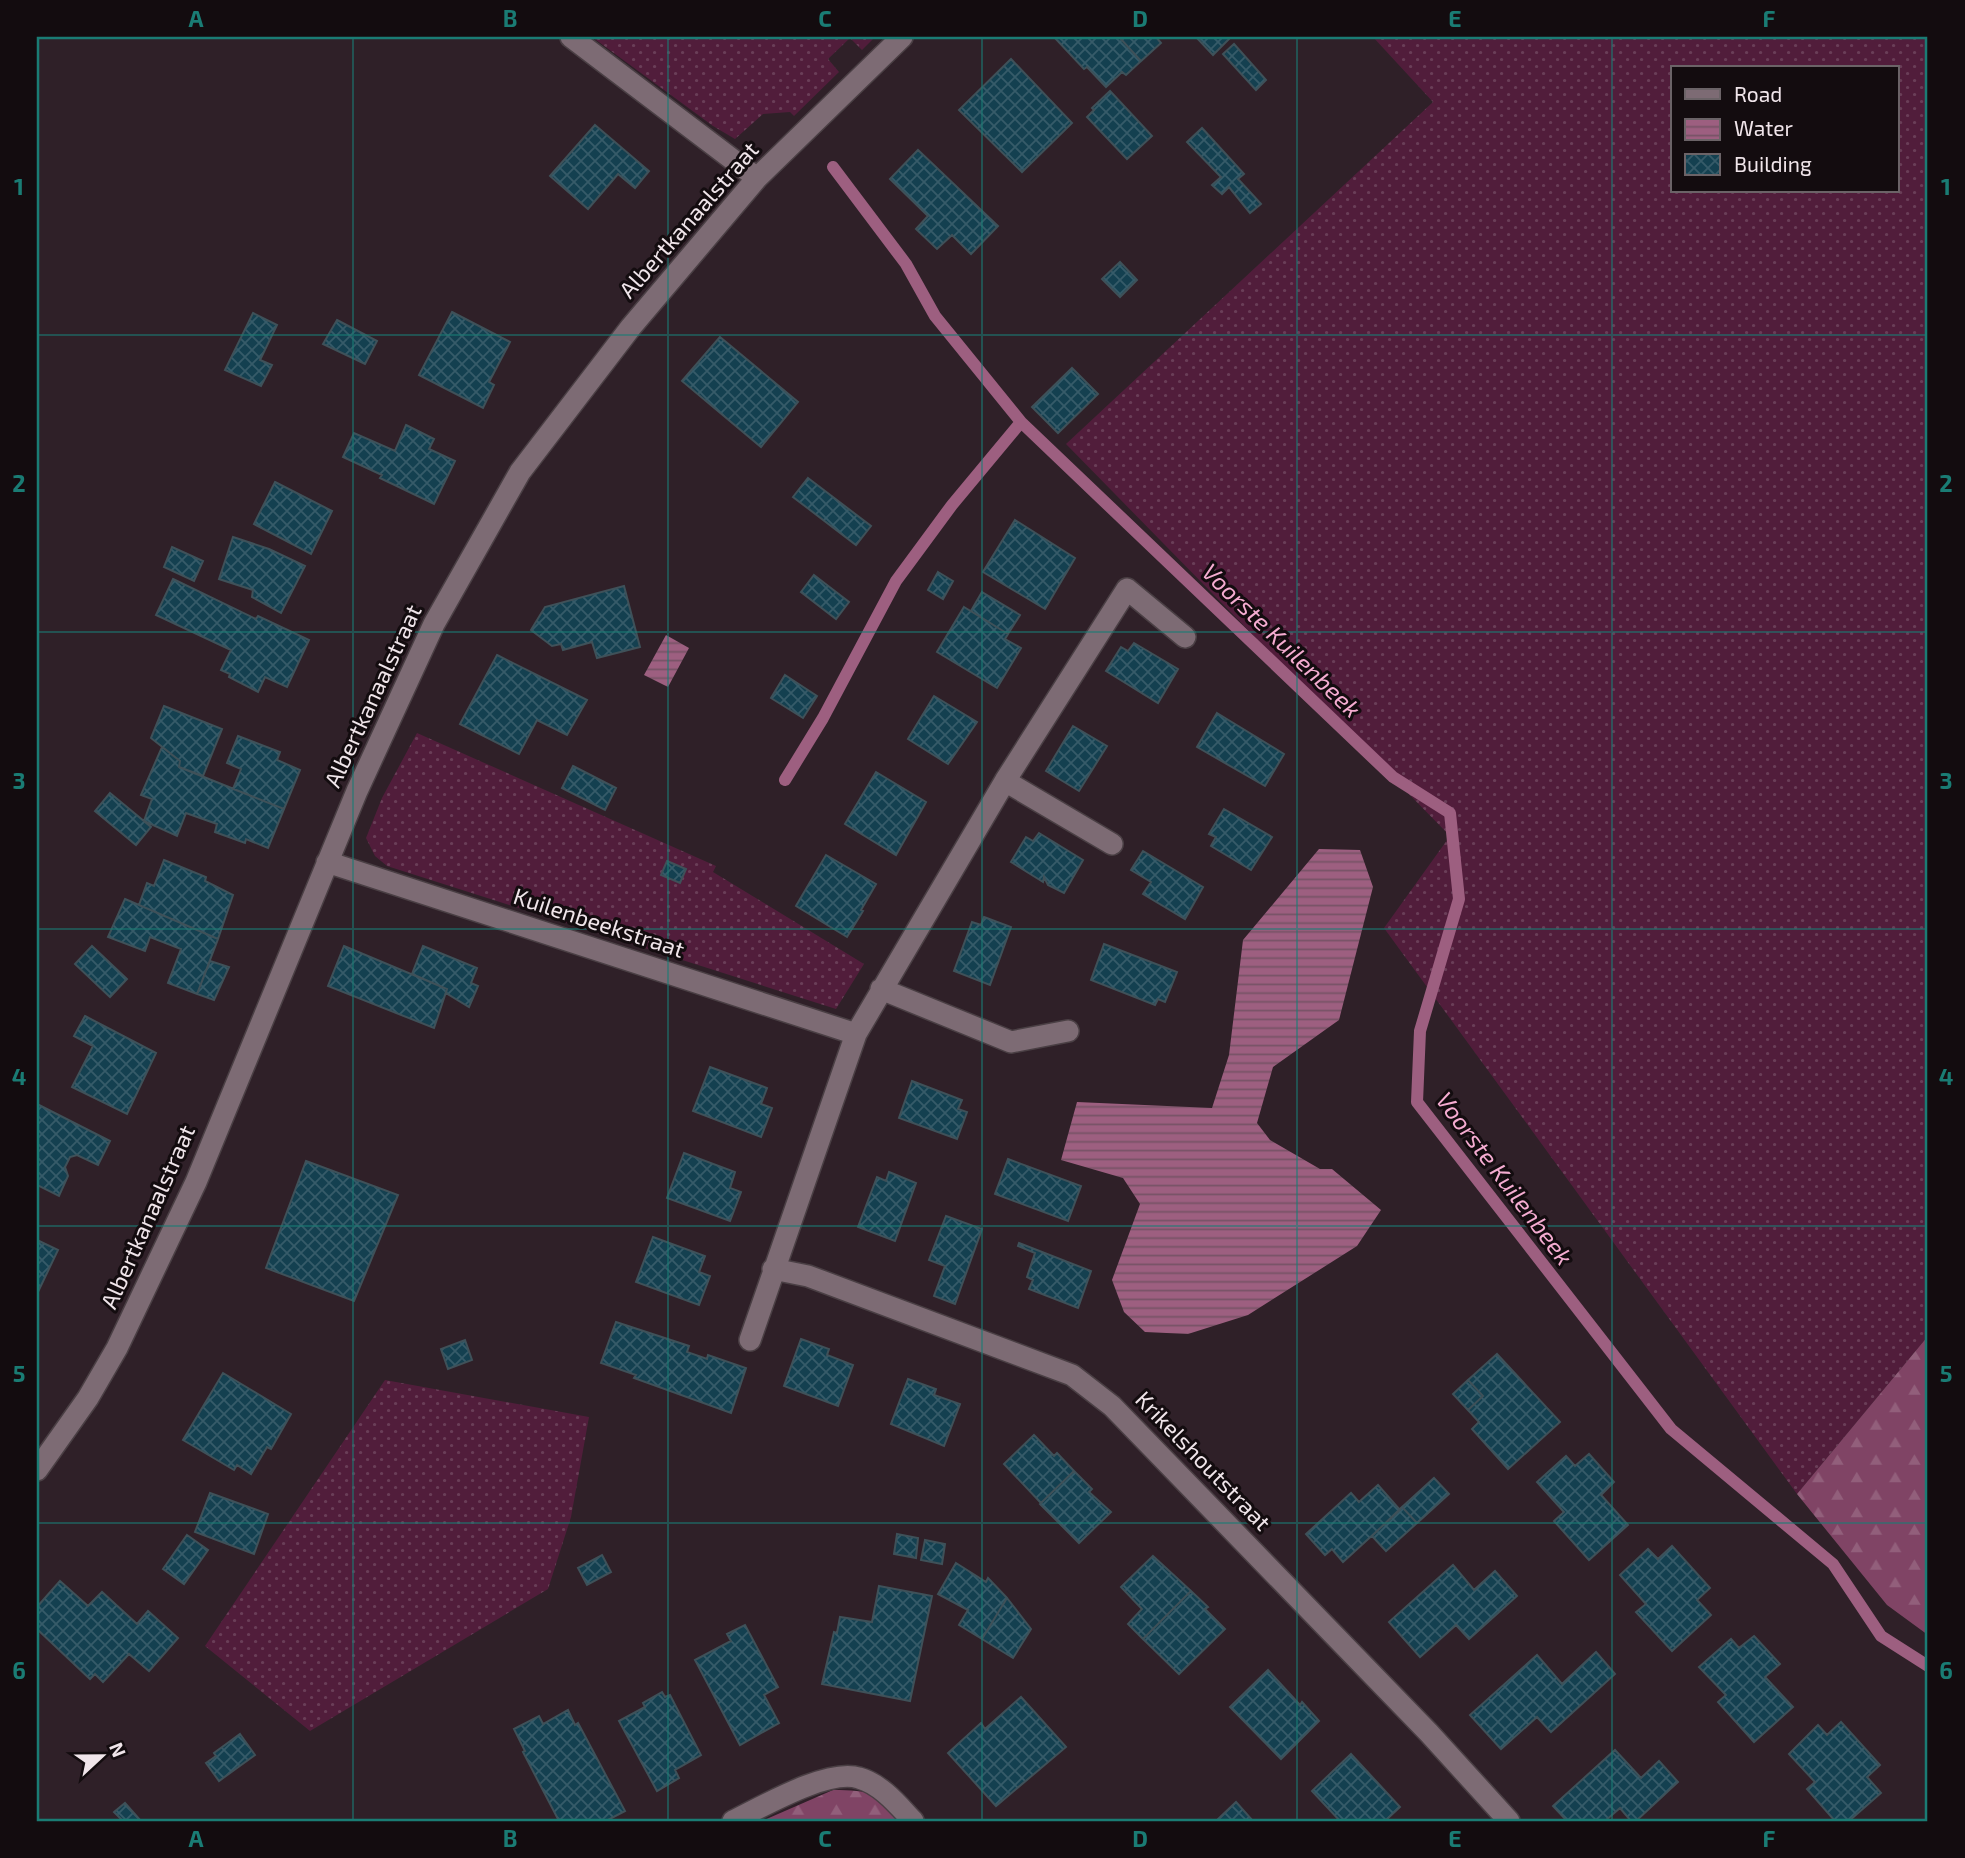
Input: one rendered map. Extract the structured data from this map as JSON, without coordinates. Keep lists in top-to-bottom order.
{
  "streets": {
    "street": ["Albertkanaalstraat", "Kuilenbeekstraat", "Krikelshoutstraat"]
  },
  "crossings": [
    ["Albertkanaalstraat", "Kuilenbeekstraat"]
  ],
  "water": ["Voorste Kuilenbeek"],
  "legend": ["Road", "Water", "Building"],
  "north": "right",
  "grid": {
    "columns": [
      "A",
      "B",
      "C",
      "D",
      "E",
      "F"
    ],
    "rows": [
      "1",
      "2",
      "3",
      "4",
      "5",
      "6"
    ]
  }
}
